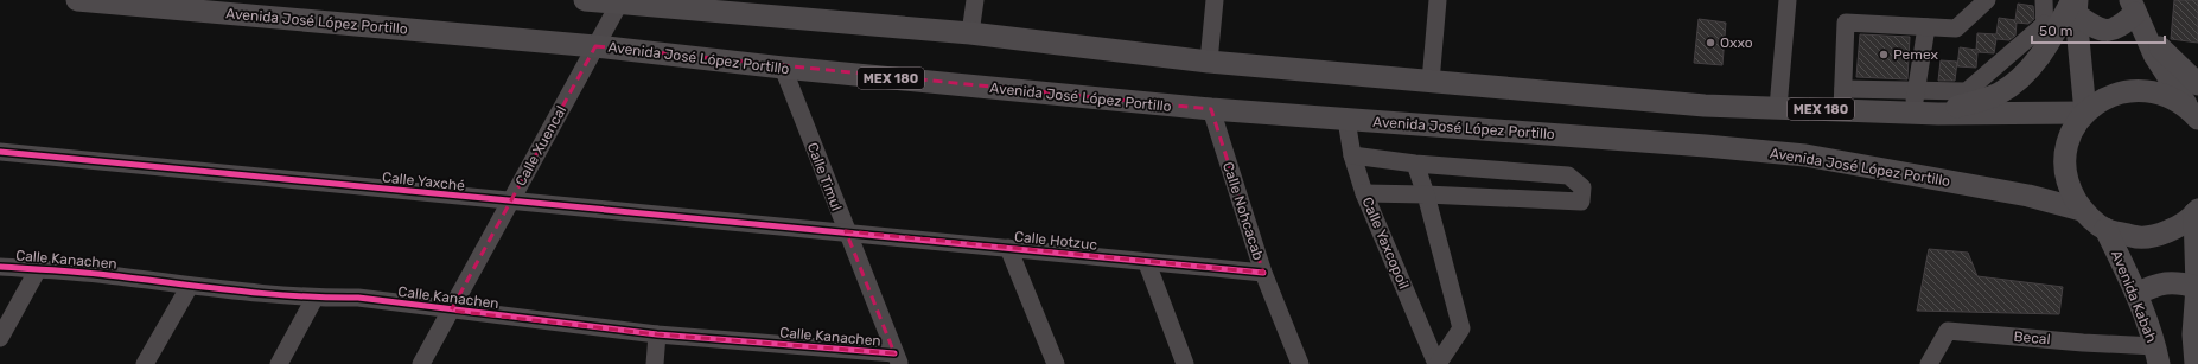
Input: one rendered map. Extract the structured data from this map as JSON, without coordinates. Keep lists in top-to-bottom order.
{
  "streets": {
    "main road": ["Avenida José López Portillo", "MEX 180", "Avenida Kabah"],
    "street": [
      "Calle Xuencal",
      "Calle Timul",
      "Calle Yaxché",
      "Calle Nohcacab",
      "Calle Hotzuc",
      "Calle Yaxcopoil",
      "Calle Kanachen",
      "Becal"
    ]
  },
  "crossings": [
    ["Avenida José López Portillo", "Calle Xuencal"],
    ["Avenida José López Portillo", "Calle Timul"],
    ["Avenida José López Portillo", "Calle Nohcacab"],
    ["Avenida José López Portillo", "Calle Yaxcopoil"],
    ["MEX 180", "Calle Xuencal"],
    ["Calle Xuencal", "Calle Yaxché"],
    ["Calle Xuencal", "Calle Kanachen"],
    ["Calle Timul", "Calle Yaxché"],
    ["Calle Timul", "Calle Hotzuc"],
    ["Calle Timul", "Calle Kanachen"],
    ["Calle Yaxché", "Calle Hotzuc"],
    ["Calle Nohcacab", "Calle Hotzuc"],
    ["Avenida Kabah", "Becal"]
  ],
  "places": ["Oxxo", "Pemex"],
  "scale_bar": "50 m"
}
